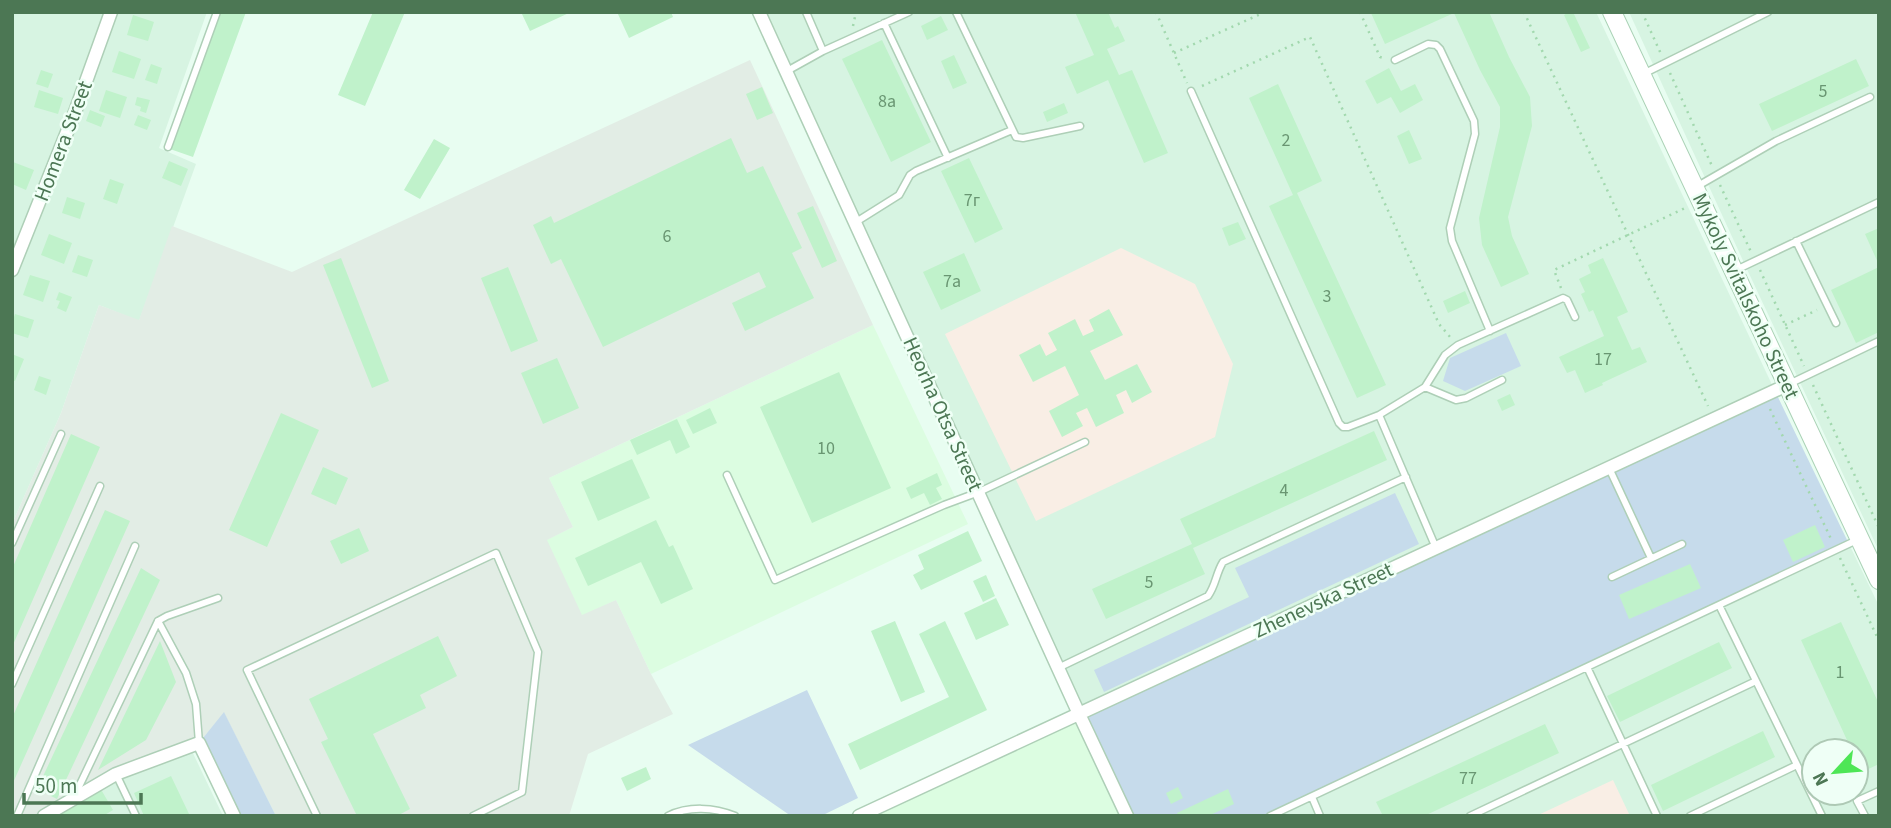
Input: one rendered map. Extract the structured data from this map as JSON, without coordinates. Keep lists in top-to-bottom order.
{
  "streets": {
    "main road": ["Mykoly Svitalskoho Street"],
    "street": ["Homera Street", "Heorha Otsa Street", "Zhenevska Street"]
  },
  "crossings": [
    ["Mykoly Svitalskoho Street", "Zhenevska Street"],
    ["Heorha Otsa Street", "Zhenevska Street"]
  ],
  "house_numbers": [
    "5",
    "8а",
    "2",
    "7г",
    "6",
    "7а",
    "3",
    "17",
    "10",
    "4",
    "5",
    "1",
    "77"
  ],
  "scale_bar": "50 m",
  "north": "bottom left"
}
